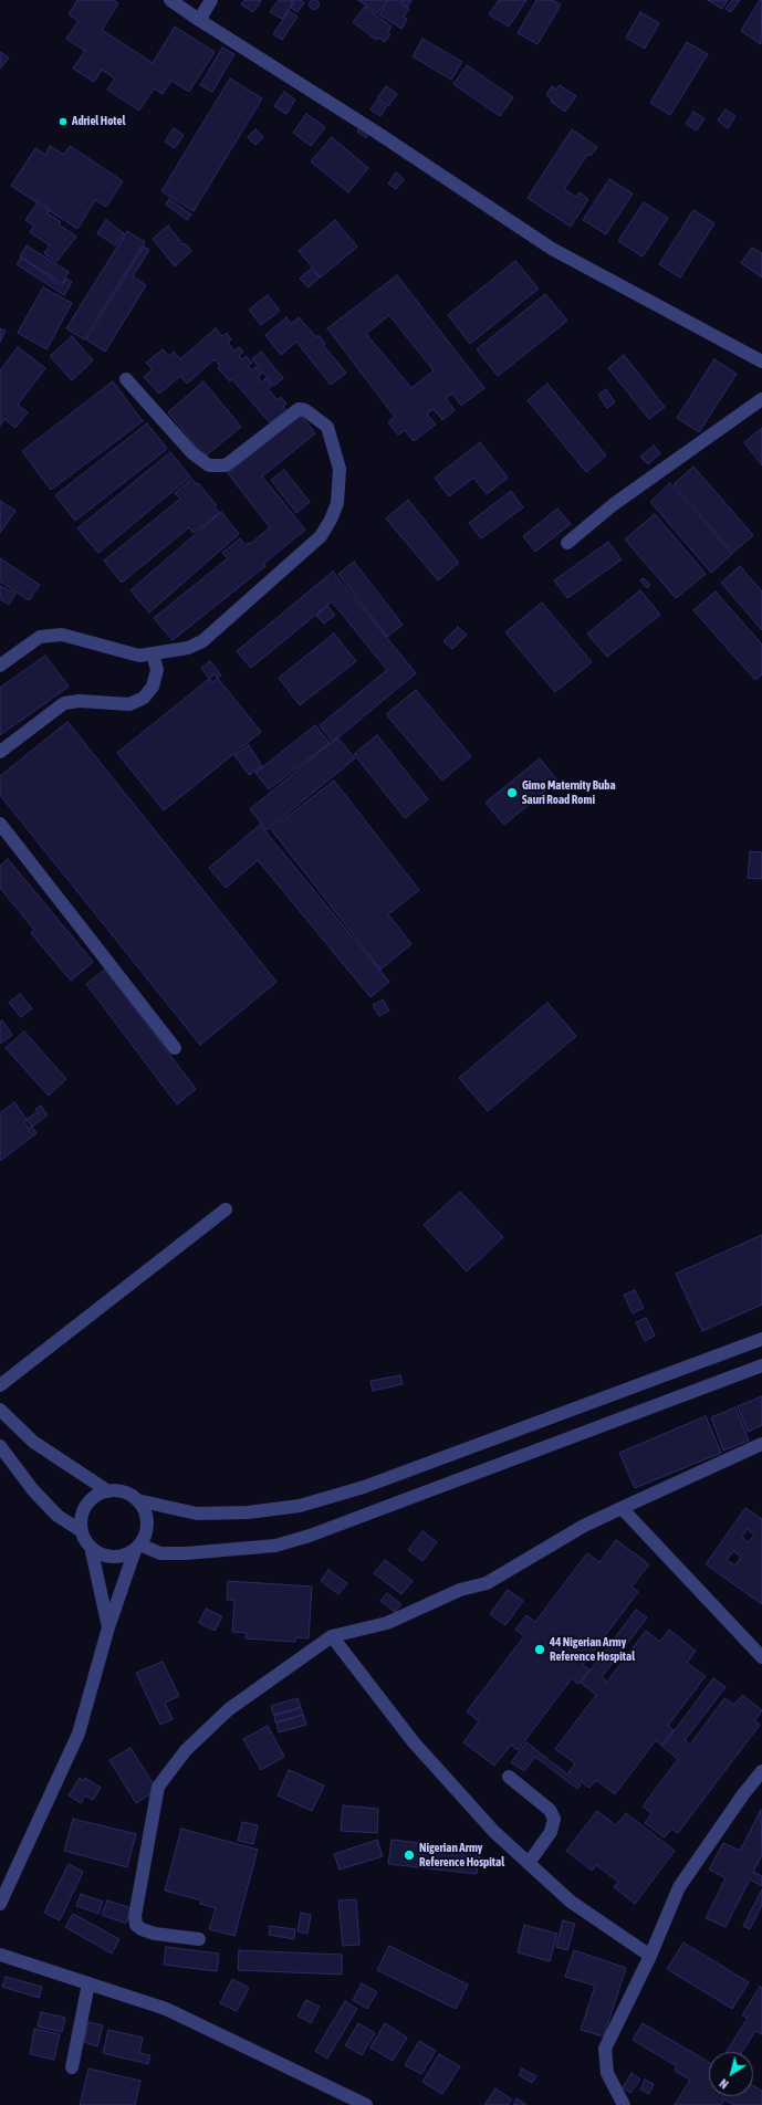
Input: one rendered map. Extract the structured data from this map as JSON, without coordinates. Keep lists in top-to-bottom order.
{
  "places": [
    "Adriel Hotel",
    "Gimo Maternity Buba Sauri Road Romi",
    "44 Nigerian Army Reference Hospital",
    "Nigerian Army Reference Hospital"
  ],
  "north": "bottom left"
}
